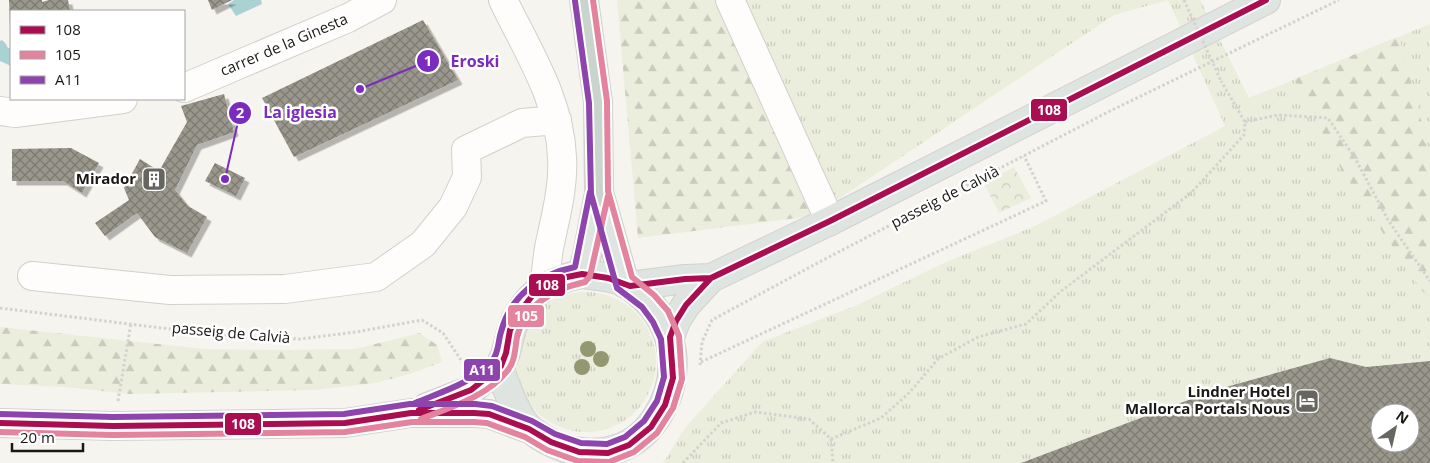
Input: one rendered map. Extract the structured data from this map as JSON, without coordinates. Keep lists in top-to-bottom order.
{
  "streets": {
    "street": ["carrer de la Ginesta"],
    "path": ["passeig de Calvià"]
  },
  "places": {
    "other": ["Eroski", "La iglesia"],
    "building": ["Mirador"],
    "hotel": ["Lindner Hotel Mallorca Portals Nous"]
  },
  "lines": ["transit line 108", "transit line 105", "transit line A11"],
  "legend": ["108", "105", "A11"],
  "scale_bar": "20 m",
  "north": "top right"
}
